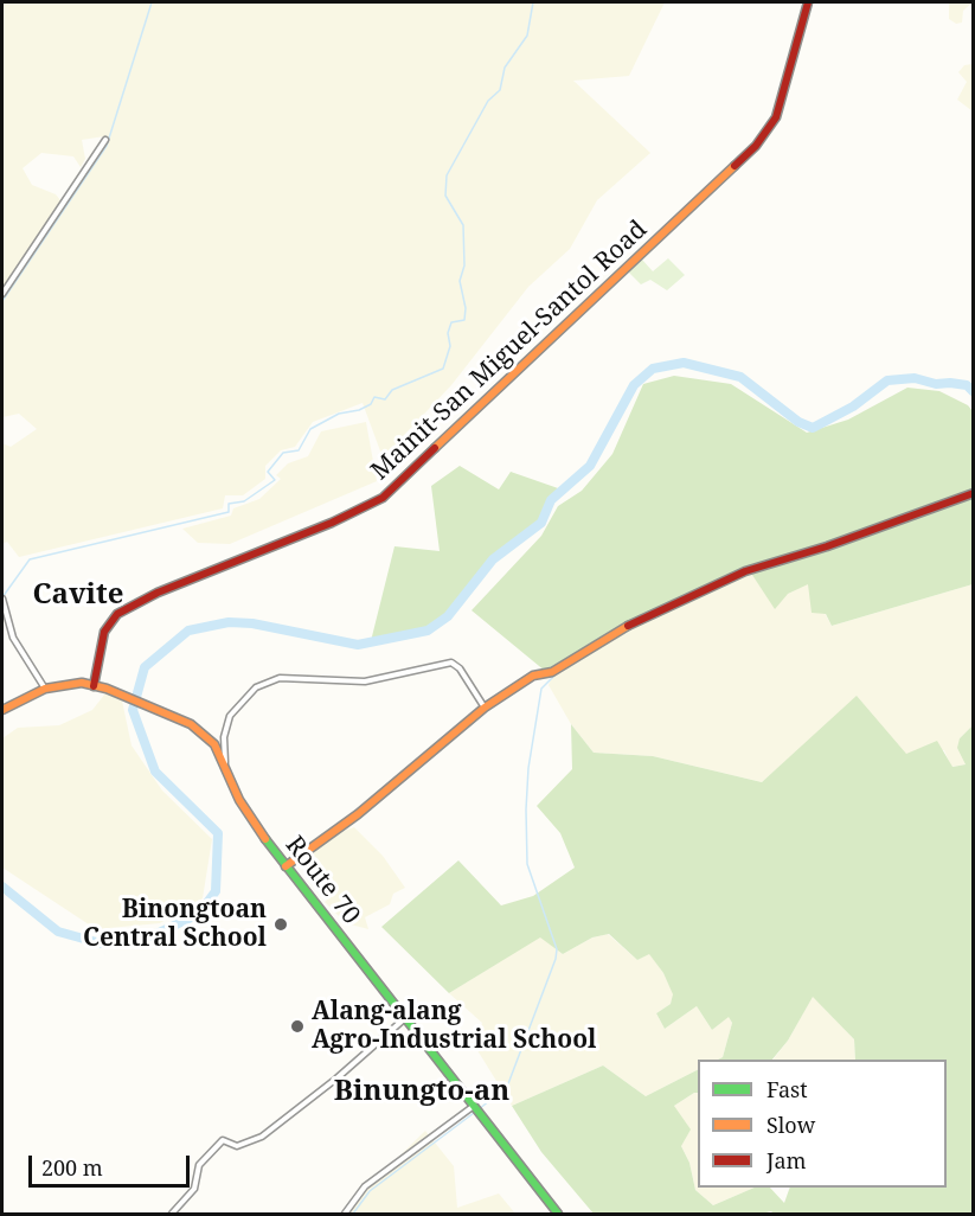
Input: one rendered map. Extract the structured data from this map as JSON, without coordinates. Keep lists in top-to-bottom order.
{
  "streets": {
    "main road": ["Mainit-San Miguel-Santol Road", "Route 70"]
  },
  "crossings": [
    ["Mainit-San Miguel-Santol Road", "Route 70"]
  ],
  "districts": ["Cavite", "Binungto-an"],
  "places": ["Binongtoan Central School", "Alang-alang Agro-Industrial School"],
  "legend": ["Fast", "Slow", "Jam"],
  "scale_bar": "200 m"
}
